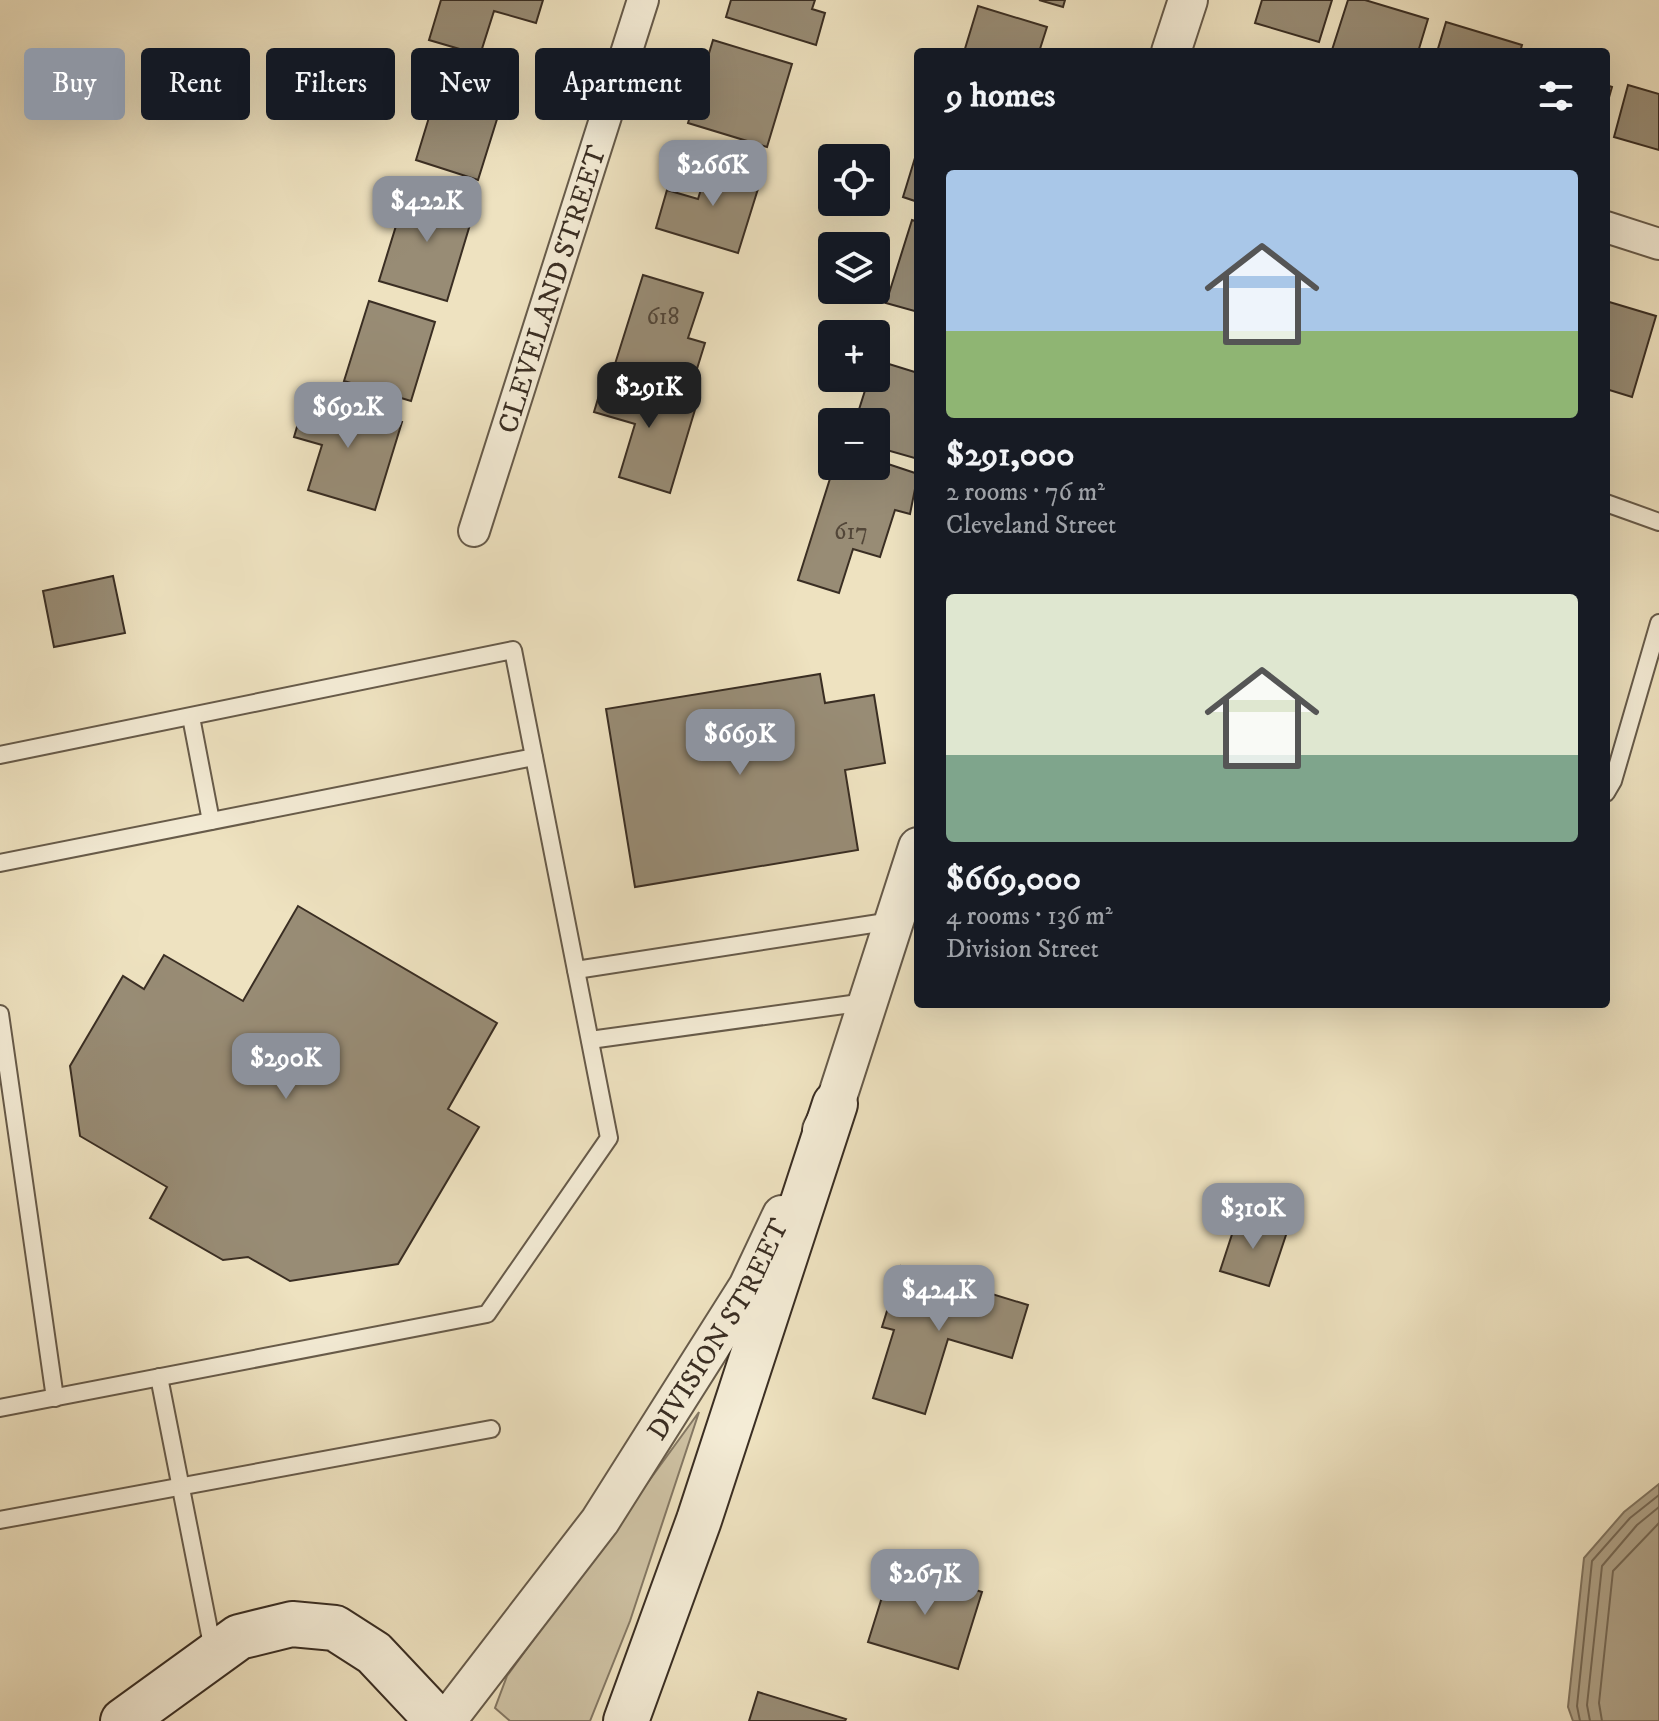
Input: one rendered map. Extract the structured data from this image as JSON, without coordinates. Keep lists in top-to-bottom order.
{
  "streets": {
    "street": ["CLEVELAND STREET", "DIVISION STREET"]
  },
  "house_numbers": ["618", "617"],
  "page": {
    "chip": [
      "Buy",
      "Rent",
      "Filters",
      "New",
      "Apartment"
    ],
    "heading": "9 homes",
    "price": [
      "$266K",
      "$422K",
      "$291K",
      "$692K",
      "$669K",
      "$290K",
      "$310K",
      "$424K",
      "$267K"
    ],
    "map_buttons": ["+", "−"],
    "list": [
      {
        "name": "$291,000",
        "note": "2 rooms · 76 m² · Cleveland Street"
      },
      {
        "name": "$669,000",
        "note": "4 rooms · 136 m² · Division Street"
      }
    ]
  }
}
